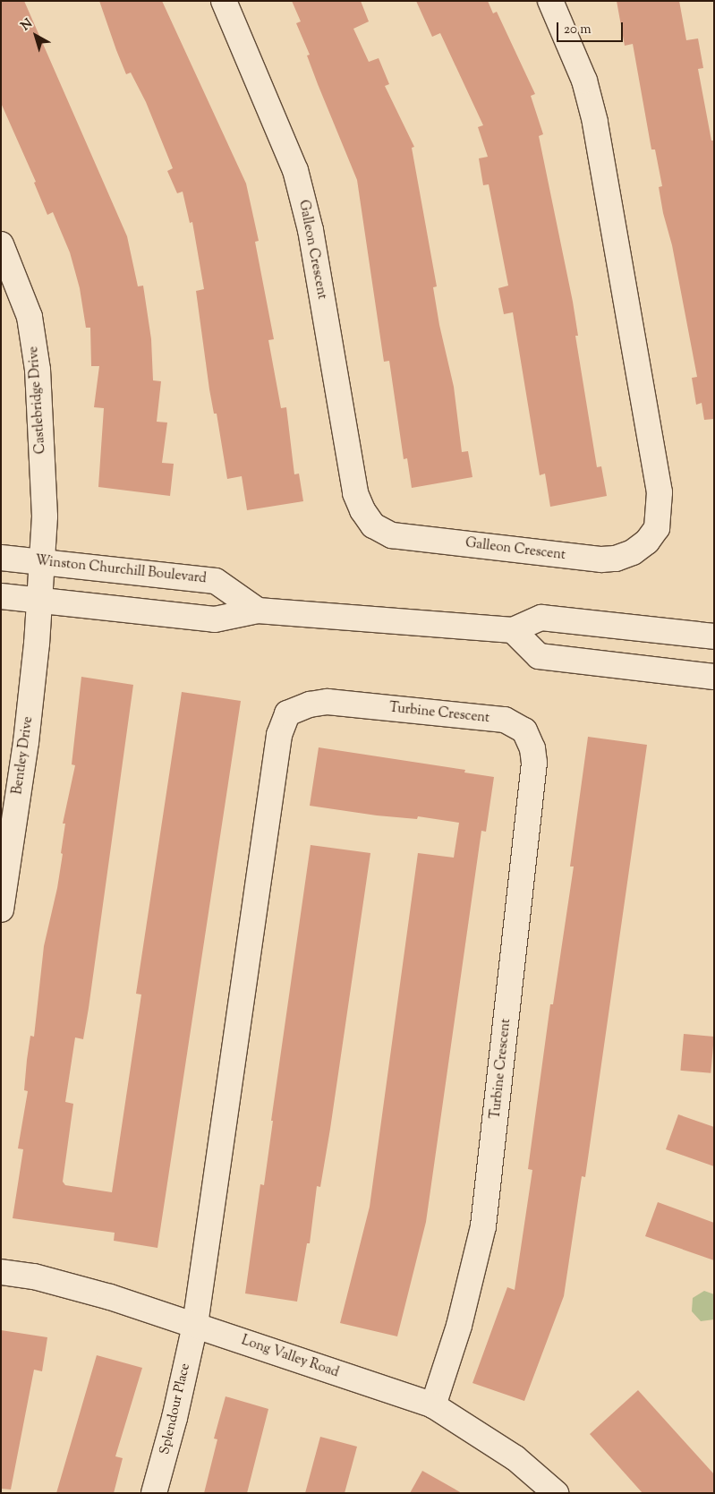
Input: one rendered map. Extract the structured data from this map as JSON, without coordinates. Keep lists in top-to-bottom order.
{
  "streets": {
    "street": [
      "Galleon Crescent",
      "Castlebridge Drive",
      "Winston Churchill Boulevard",
      "Turbine Crescent",
      "Bentley Drive",
      "Long Valley Road",
      "Splendour Place"
    ]
  },
  "crossings": [
    ["Castlebridge Drive", "Winston Churchill Boulevard"],
    ["Castlebridge Drive", "Bentley Drive"],
    ["Turbine Crescent", "Long Valley Road"],
    ["Turbine Crescent", "Splendour Place"],
    ["Long Valley Road", "Splendour Place"]
  ],
  "scale_bar": "20 m",
  "north": "top left"
}
